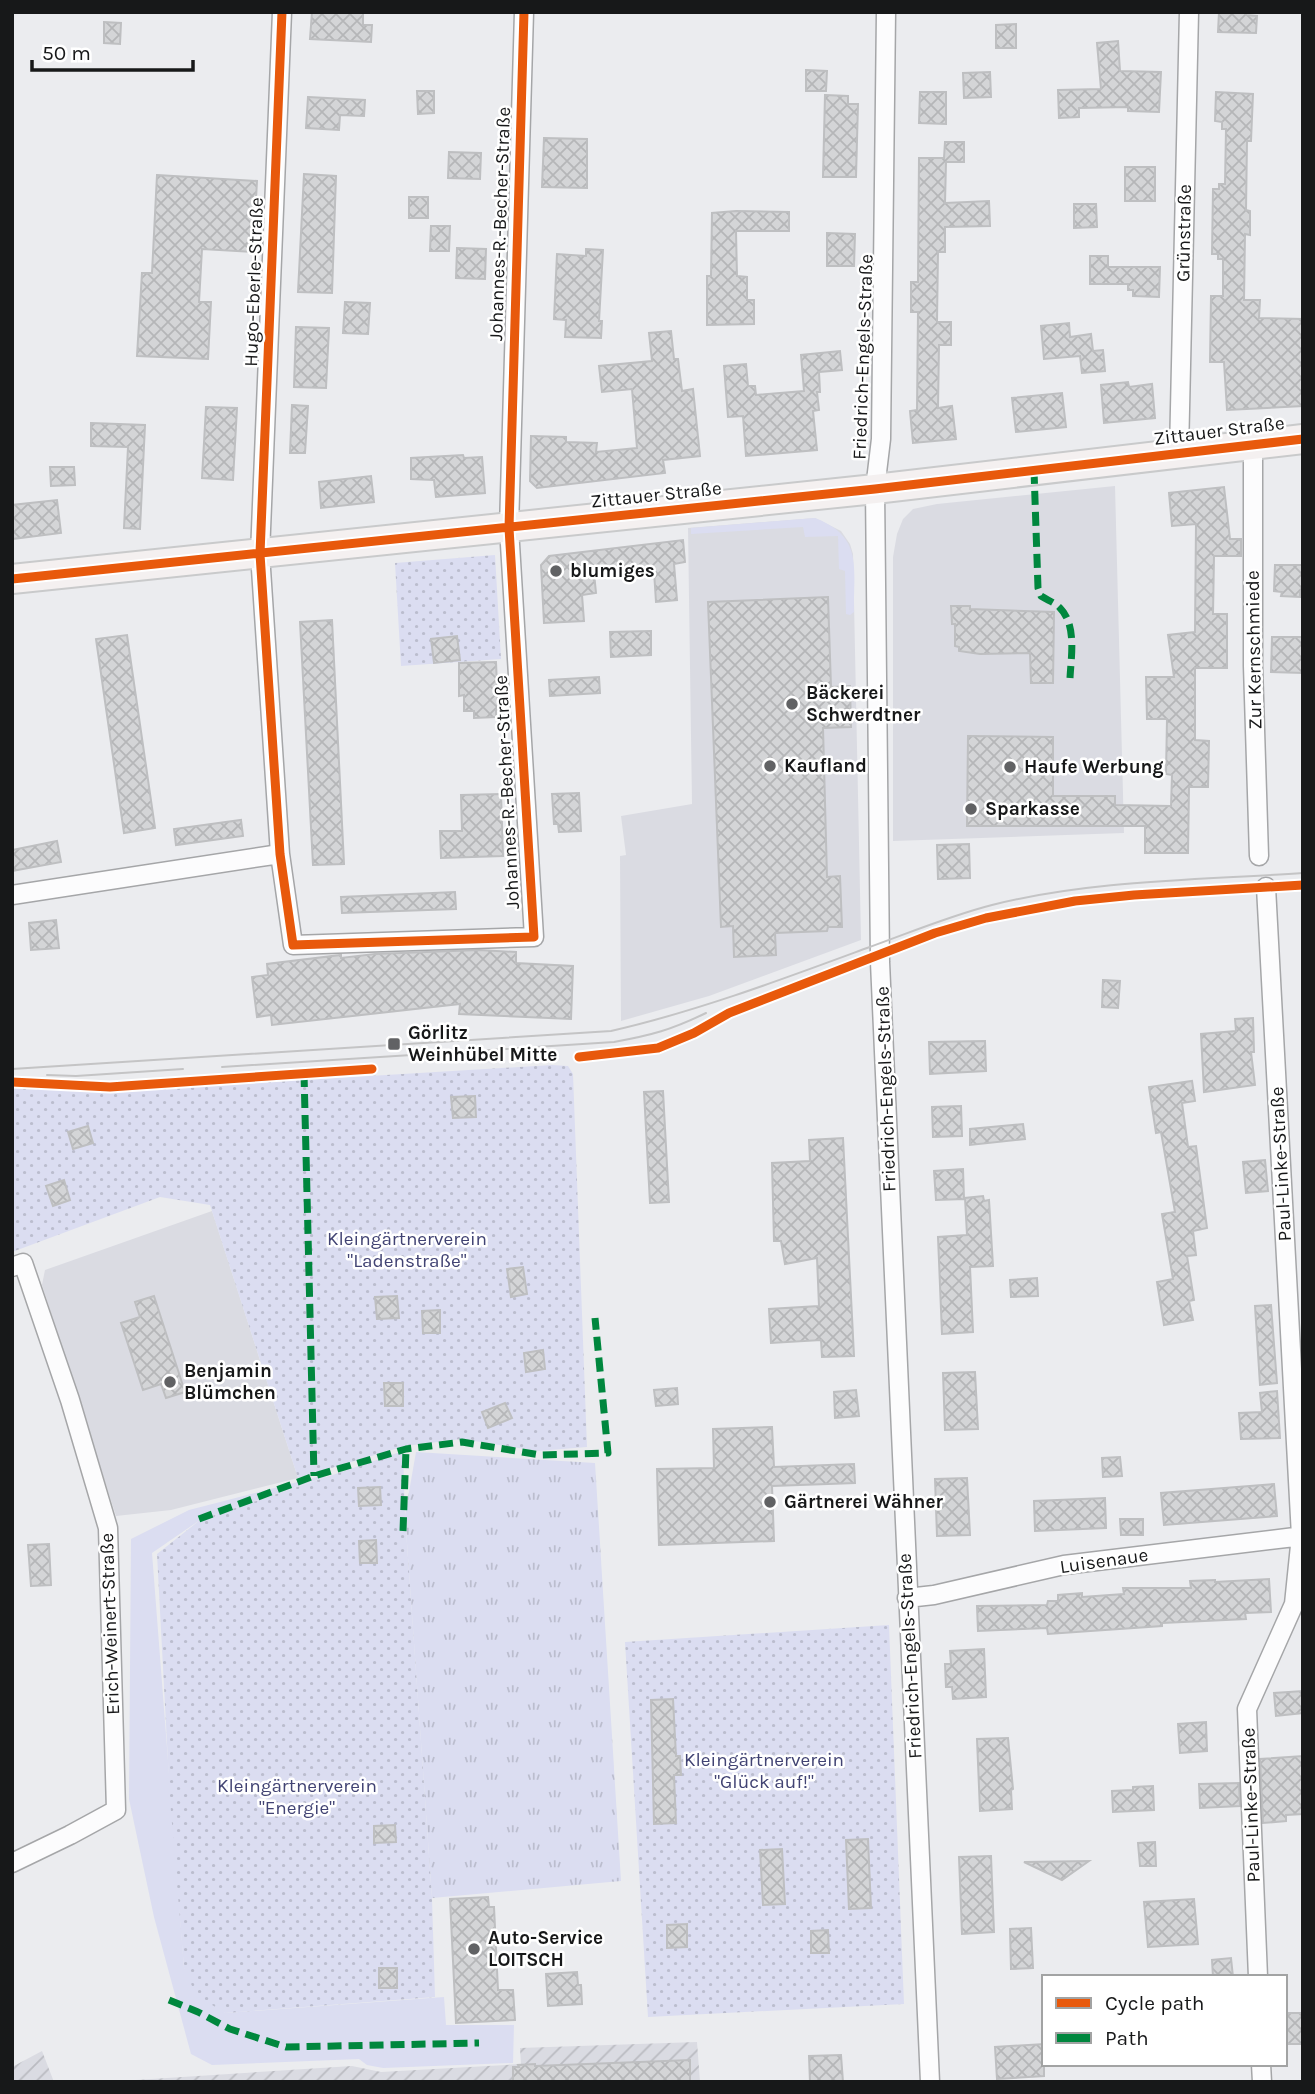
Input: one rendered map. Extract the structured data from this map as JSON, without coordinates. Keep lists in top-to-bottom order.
{
  "streets": {
    "main road": ["Zittauer Straße"],
    "street": [
      "Johannes-R.-Becher-Straße",
      "Grünstraße",
      "Hugo-Eberle-Straße",
      "Friedrich-Engels-Straße",
      "Zur Kernschmiede",
      "Paul-Linke-Straße",
      "Luisenaue",
      "Erich-Weinert-Straße"
    ]
  },
  "crossings": [
    ["Johannes-R.-Becher-Straße", "Hugo-Eberle-Straße"],
    ["Johannes-R.-Becher-Straße", "Zittauer Straße"],
    ["Grünstraße", "Zittauer Straße"],
    ["Hugo-Eberle-Straße", "Zittauer Straße"],
    ["Friedrich-Engels-Straße", "Zittauer Straße"],
    ["Friedrich-Engels-Straße", "Luisenaue"],
    ["Zittauer Straße", "Zur Kernschmiede"],
    ["Paul-Linke-Straße", "Luisenaue"]
  ],
  "parks": ["Kleingärtnerverein \"Ladenstraße\"", "Kleingärtnerverein \"Glück auf!\"", "Kleingärtnerverein \"Energie\""],
  "places": {
    "other": [
      "blumiges",
      "Bäckerei Schwerdtner",
      "Kaufland",
      "Haufe Werbung",
      "Sparkasse",
      "Benjamin Blümchen",
      "Gärtnerei Wähner",
      "Auto-Service LOITSCH"
    ],
    "transit": ["Görlitz Weinhübel Mitte"]
  },
  "legend": ["Cycle path", "Path"],
  "scale_bar": "50 m"
}
